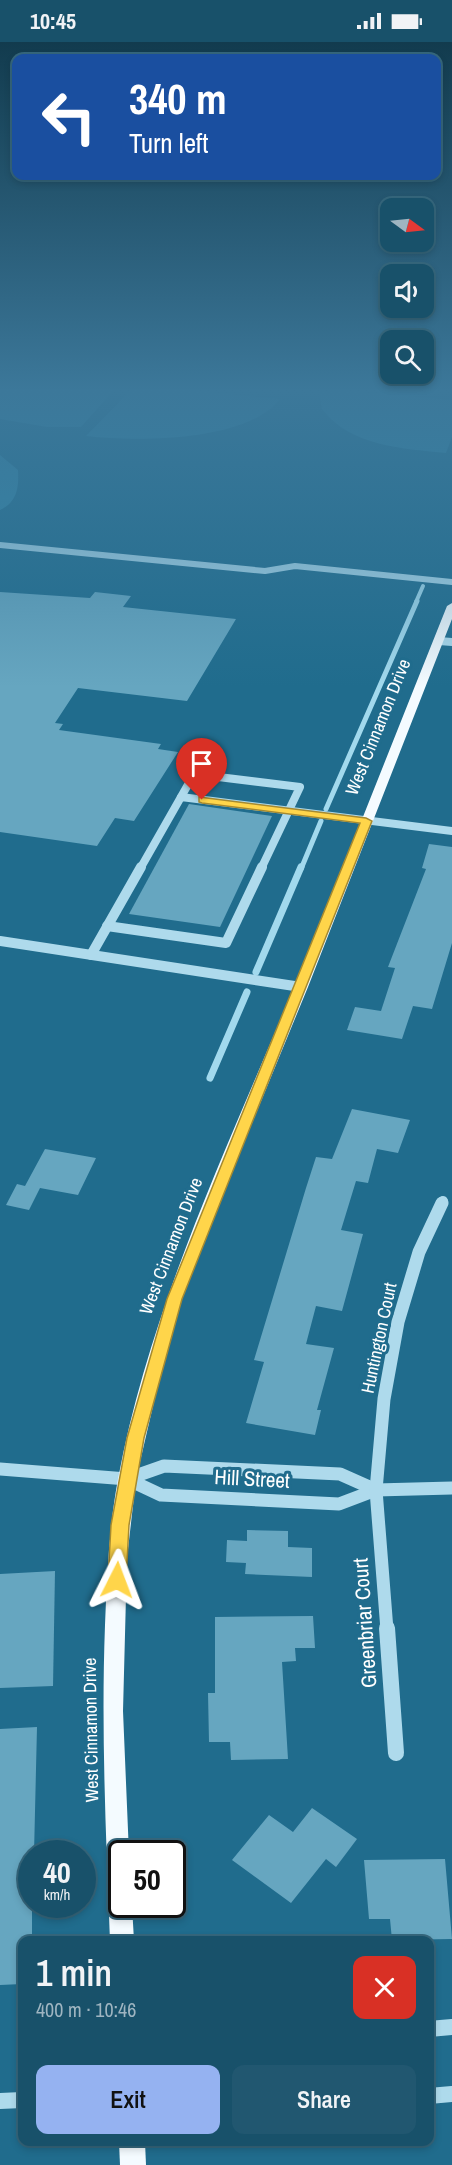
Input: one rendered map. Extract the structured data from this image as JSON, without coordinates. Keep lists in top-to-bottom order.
{
  "streets": {
    "main road": ["West Cinnamon Drive"],
    "street": ["Huntington Court", "Hill Street", "Greenbriar Court"]
  },
  "crossings": [
    ["West Cinnamon Drive", "Hill Street"],
    ["Huntington Court", "Hill Street"],
    ["Huntington Court", "Greenbriar Court"],
    ["Hill Street", "Greenbriar Court"]
  ],
  "north": "right",
  "page": {
    "status": "10:45",
    "turn": ["340 m", "Turn left"],
    "speed": "40 km/h",
    "limit": "50",
    "heading": ["1 min", "400 m · 10:46"],
    "buttons": ["Exit", "Share"]
  }
}
